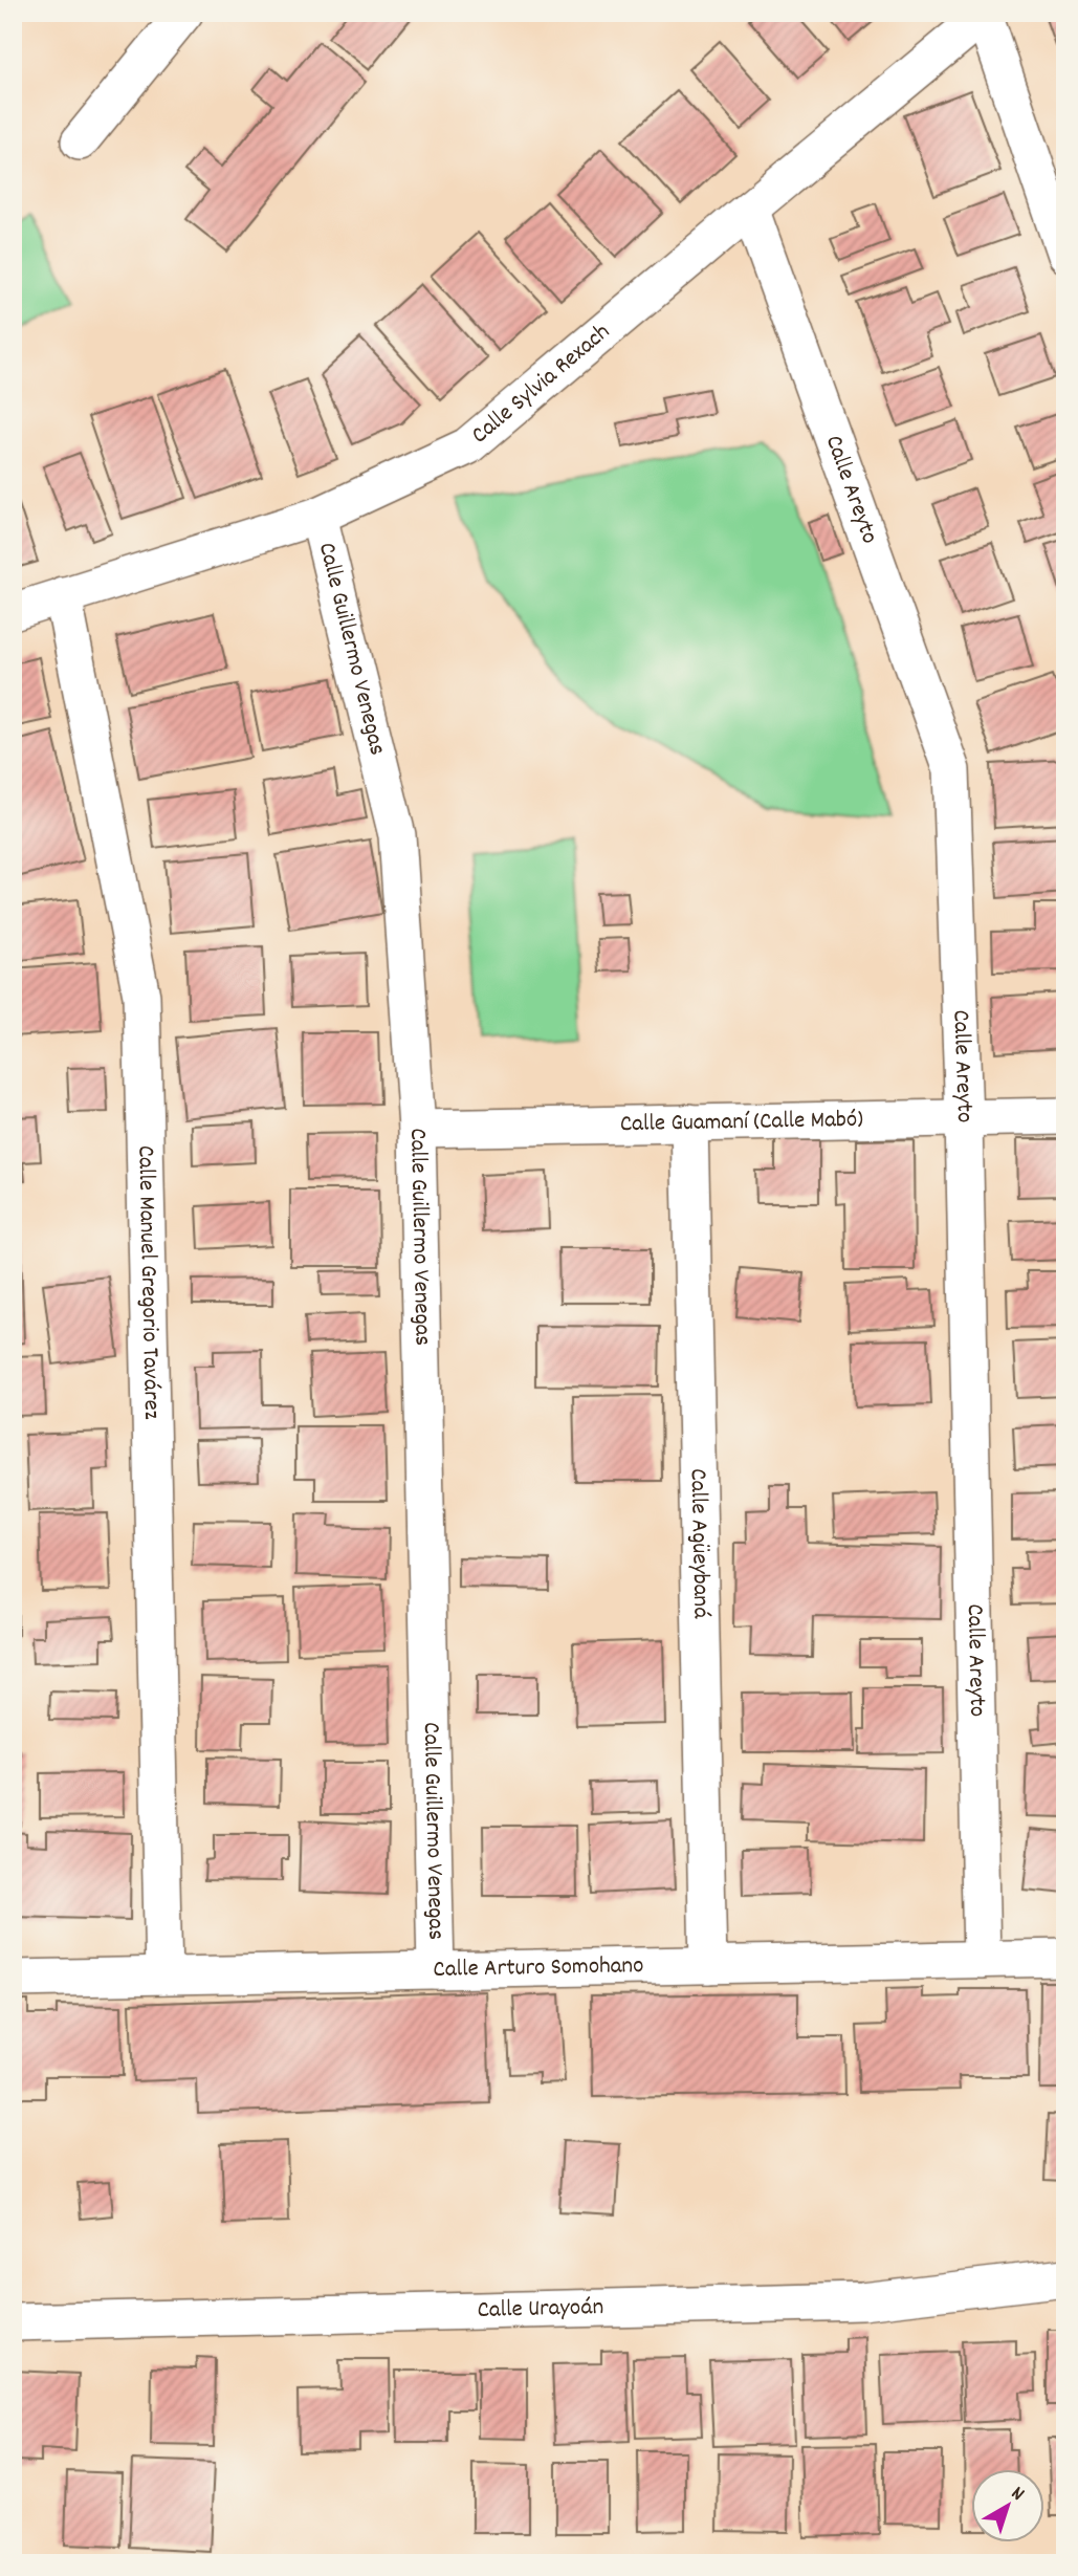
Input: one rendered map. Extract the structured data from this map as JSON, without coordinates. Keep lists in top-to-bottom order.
{
  "streets": {
    "street": [
      "Calle Sylvia Rexach",
      "Calle Areyto",
      "Calle Guillermo Venegas",
      "Calle Guamaní (Calle Mabó)",
      "Calle Manuel Gregorio Tavárez",
      "Calle Agüeybaná",
      "Calle Arturo Somohano",
      "Calle Urayoán"
    ]
  },
  "crossings": [
    ["Calle Sylvia Rexach", "Calle Areyto"],
    ["Calle Sylvia Rexach", "Calle Guillermo Venegas"],
    ["Calle Sylvia Rexach", "Calle Manuel Gregorio Tavárez"],
    ["Calle Areyto", "Calle Guamaní (Calle Mabó)"],
    ["Calle Areyto", "Calle Arturo Somohano"],
    ["Calle Guillermo Venegas", "Calle Guamaní (Calle Mabó)"],
    ["Calle Guillermo Venegas", "Calle Arturo Somohano"],
    ["Calle Guamaní (Calle Mabó)", "Calle Agüeybaná"],
    ["Calle Manuel Gregorio Tavárez", "Calle Arturo Somohano"],
    ["Calle Agüeybaná", "Calle Arturo Somohano"]
  ],
  "north": "top right"
}
